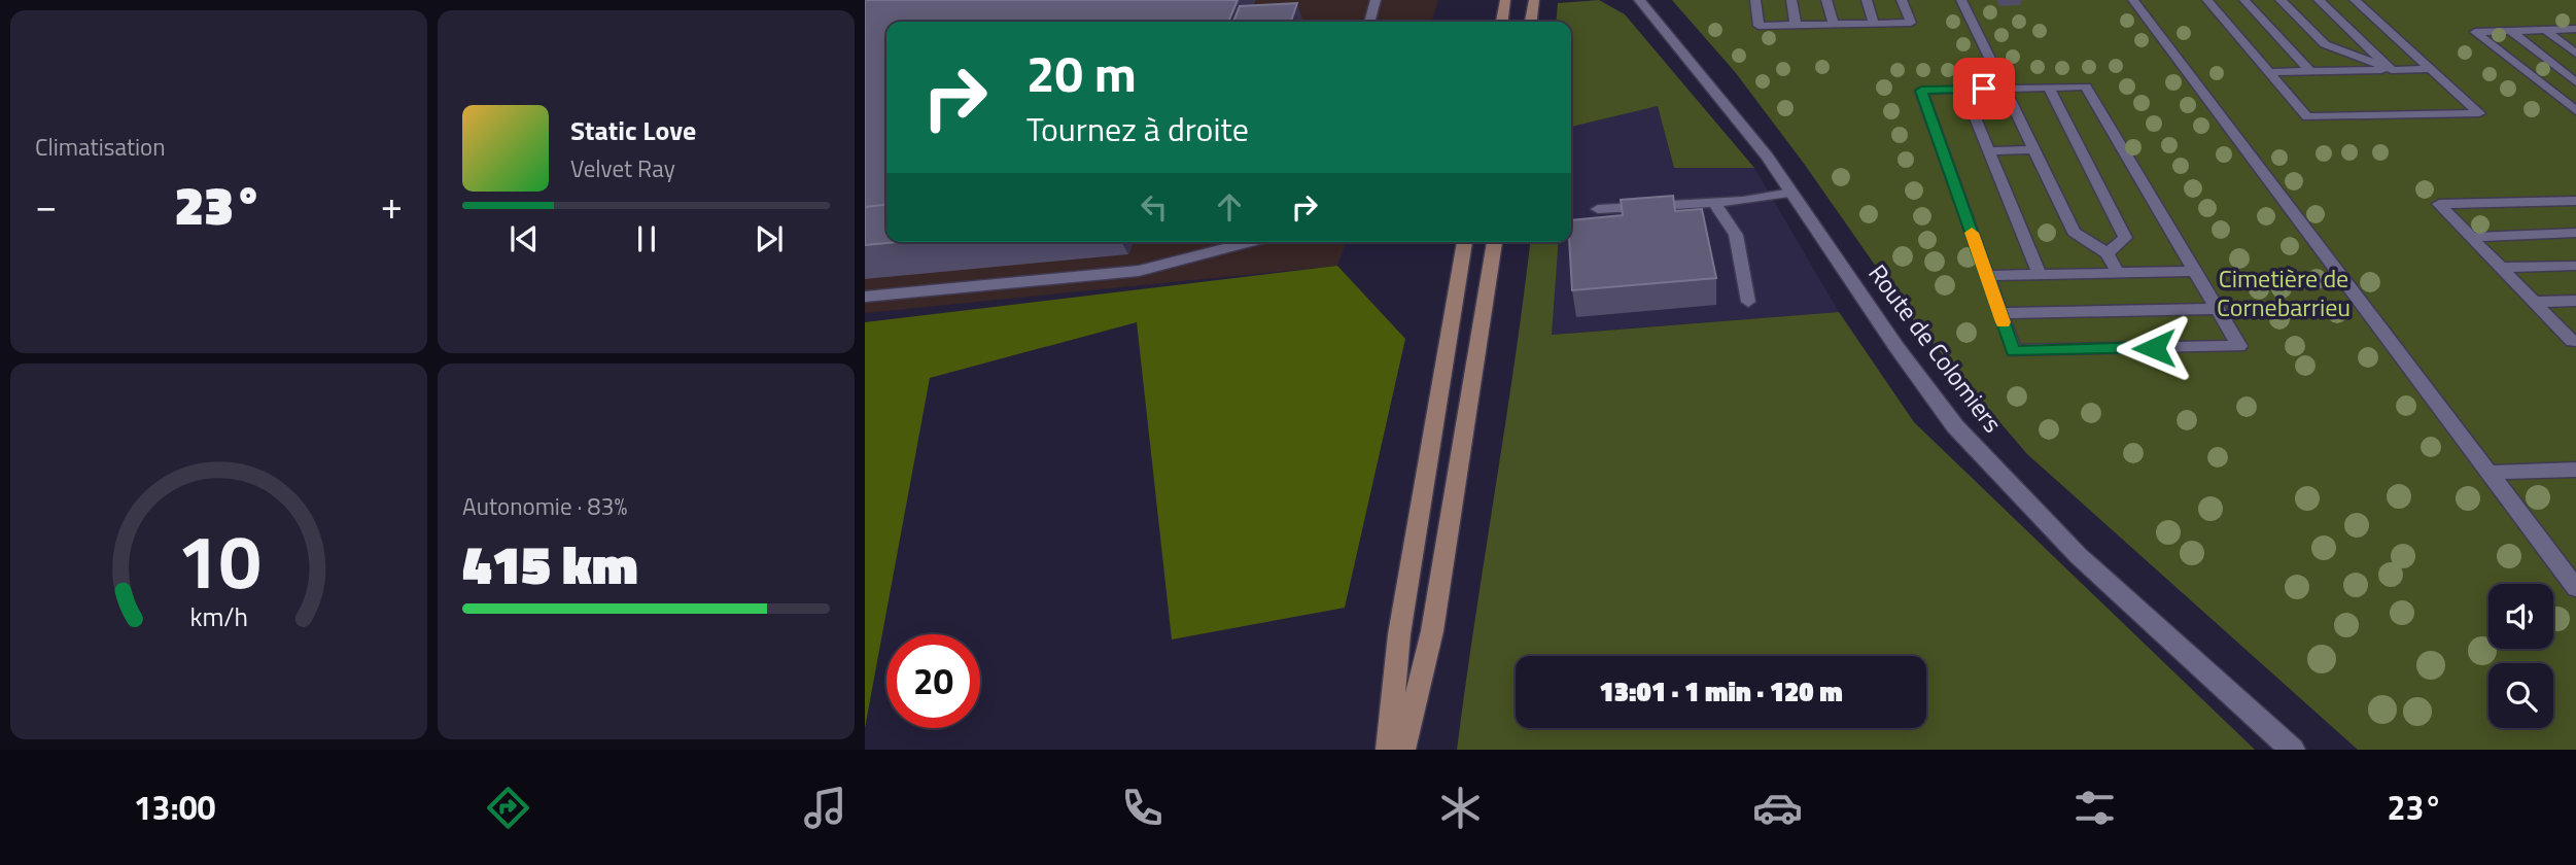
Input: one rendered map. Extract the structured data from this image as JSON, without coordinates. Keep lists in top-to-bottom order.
{
  "streets": {
    "street": ["Route de Colomiers"]
  },
  "parks": ["Cimetière de Cornebarrieu"],
  "page": {
    "tile": [
      "Climatisation",
      ["Autonomie · 83%", "415 km"]
    ],
    "turn": ["20 m", "Tournez à droite"],
    "song": ["Static Love", "Velvet Ray"],
    "heat": ["−", "23°", "+"],
    "limit": "20",
    "trip": "13:01 · 1 min · 120 m",
    "tabs": ["13:00", "23°"],
    "gauge": ["10", "km/h"]
  }
}
